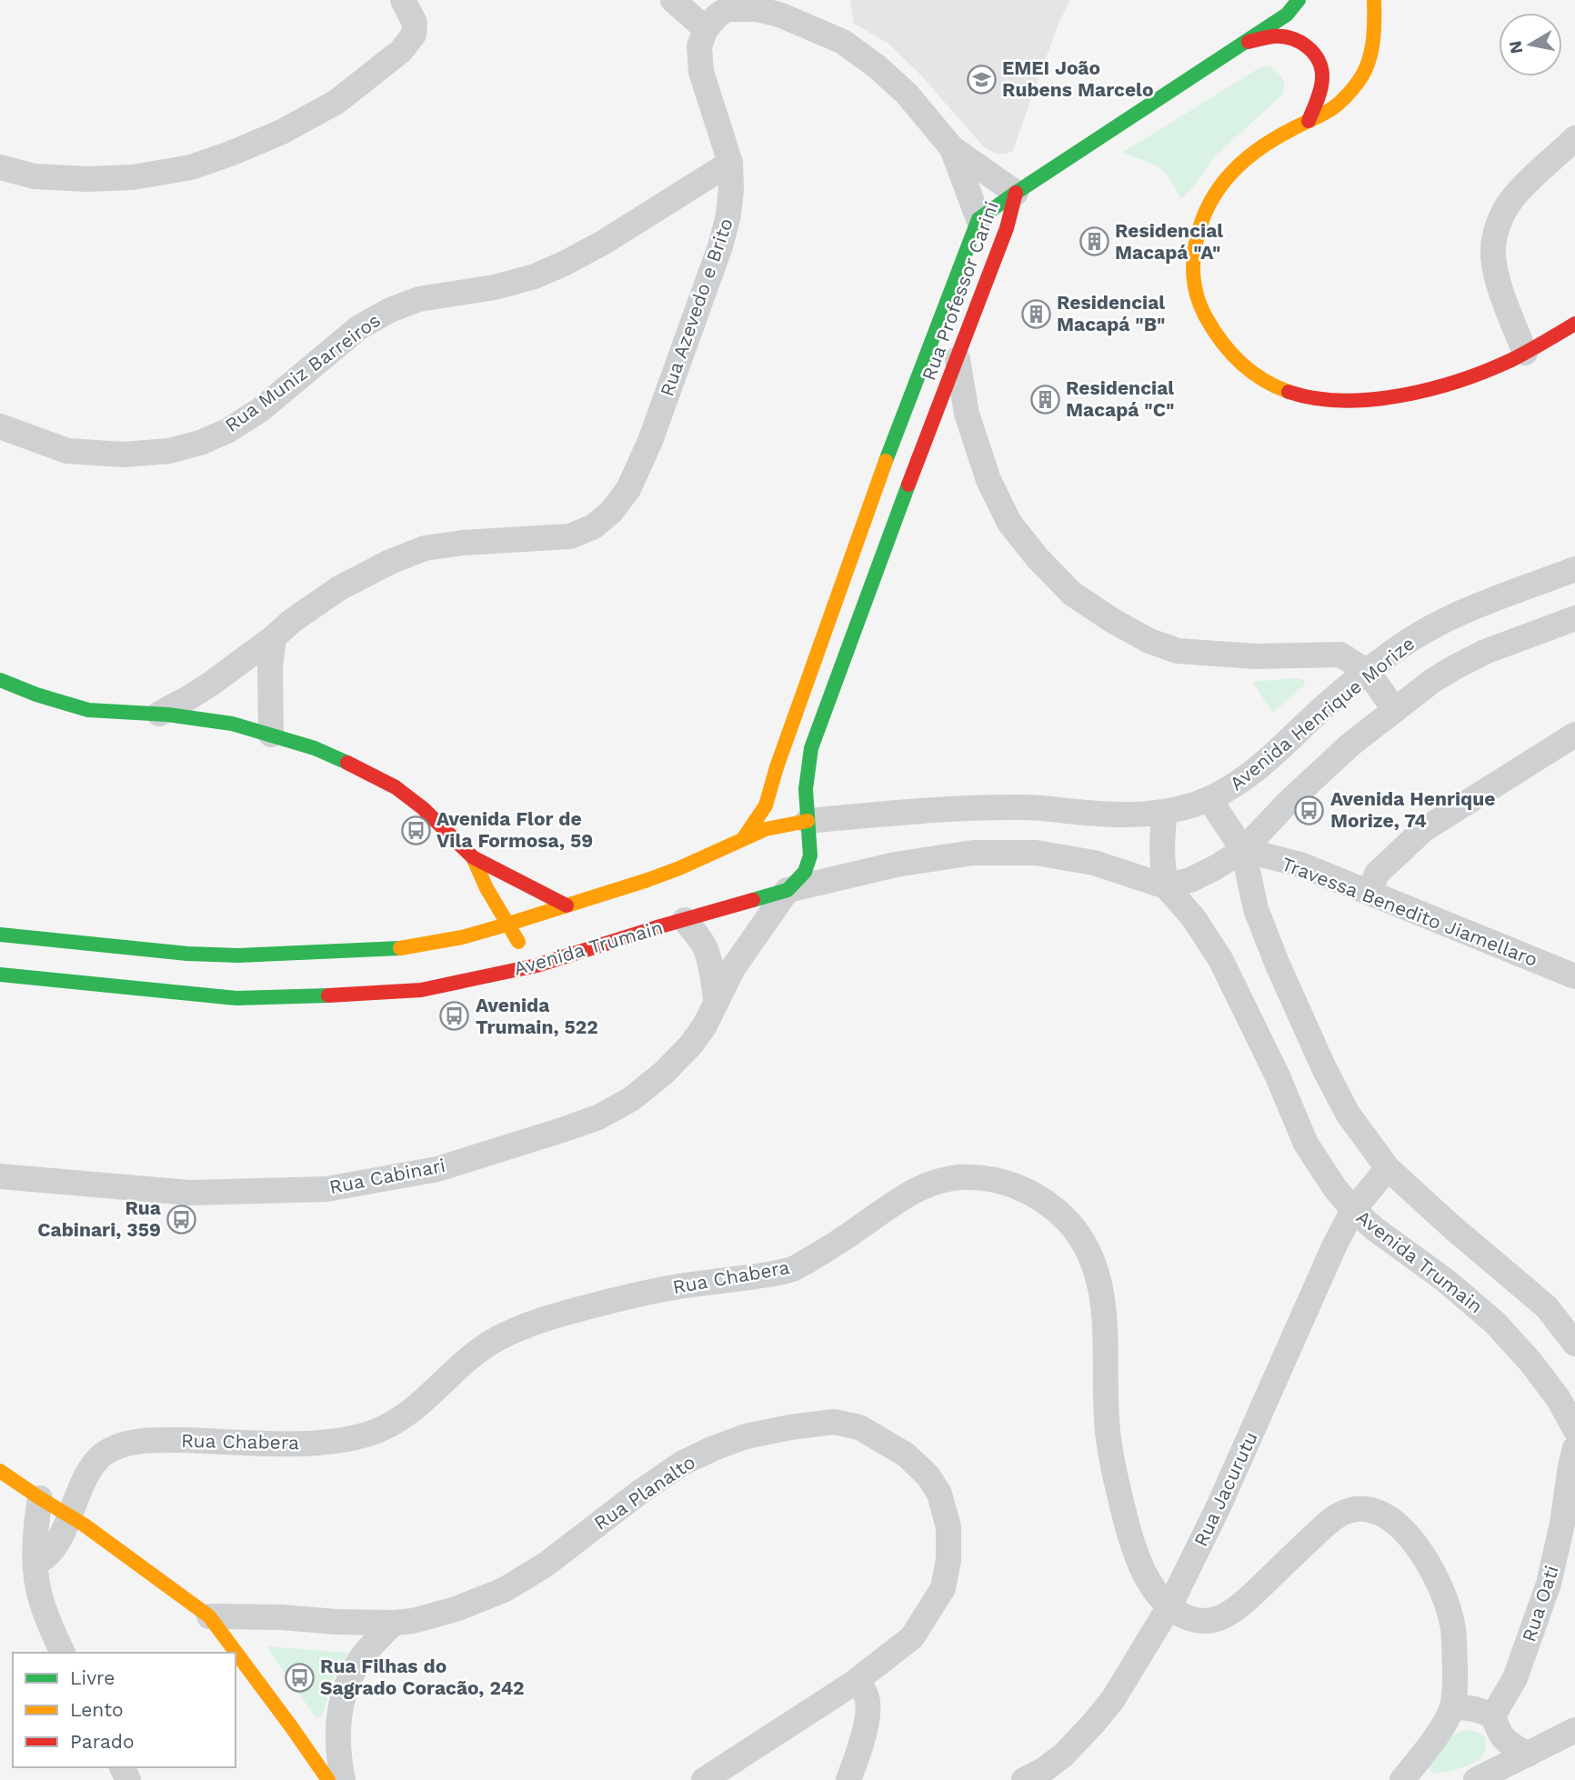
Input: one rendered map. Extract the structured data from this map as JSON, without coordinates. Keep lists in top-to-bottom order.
{
  "streets": {
    "main road": ["Rua Professor Carini", "Avenida Trumain"],
    "street": [
      "Rua Azevedo e Brito",
      "Rua Muniz Barreiros",
      "Avenida Henrique Morize",
      "Travessa Benedito Jiamellaro",
      "Rua Cabinari",
      "Rua Chabera",
      "Rua Jacurutu",
      "Rua Planalto",
      "Rua Oati"
    ]
  },
  "crossings": [
    ["Rua Professor Carini", "Avenida Trumain"],
    ["Rua Professor Carini", "Rua Cabinari"],
    ["Rua Azevedo e Brito", "Rua Muniz Barreiros"],
    ["Avenida Trumain", "Rua Cabinari"],
    ["Avenida Trumain", "Rua Jacurutu"],
    ["Rua Chabera", "Rua Jacurutu"]
  ],
  "places": {
    "school or university": ["EMEI João Rubens Marcelo"],
    "building": ["Residencial Macapá \"A\"", "Residencial Macapá \"B\"", "Residencial Macapá \"C\""],
    "bus stop": [
      "Avenida Henrique Morize, 74",
      "Avenida Flor de Vila Formosa, 59",
      "Avenida Trumain, 522",
      "Rua Cabinari, 359",
      "Rua Filhas do Sagrado Coracão, 242"
    ]
  },
  "legend": ["Livre", "Lento", "Parado"],
  "north": "left"
}
